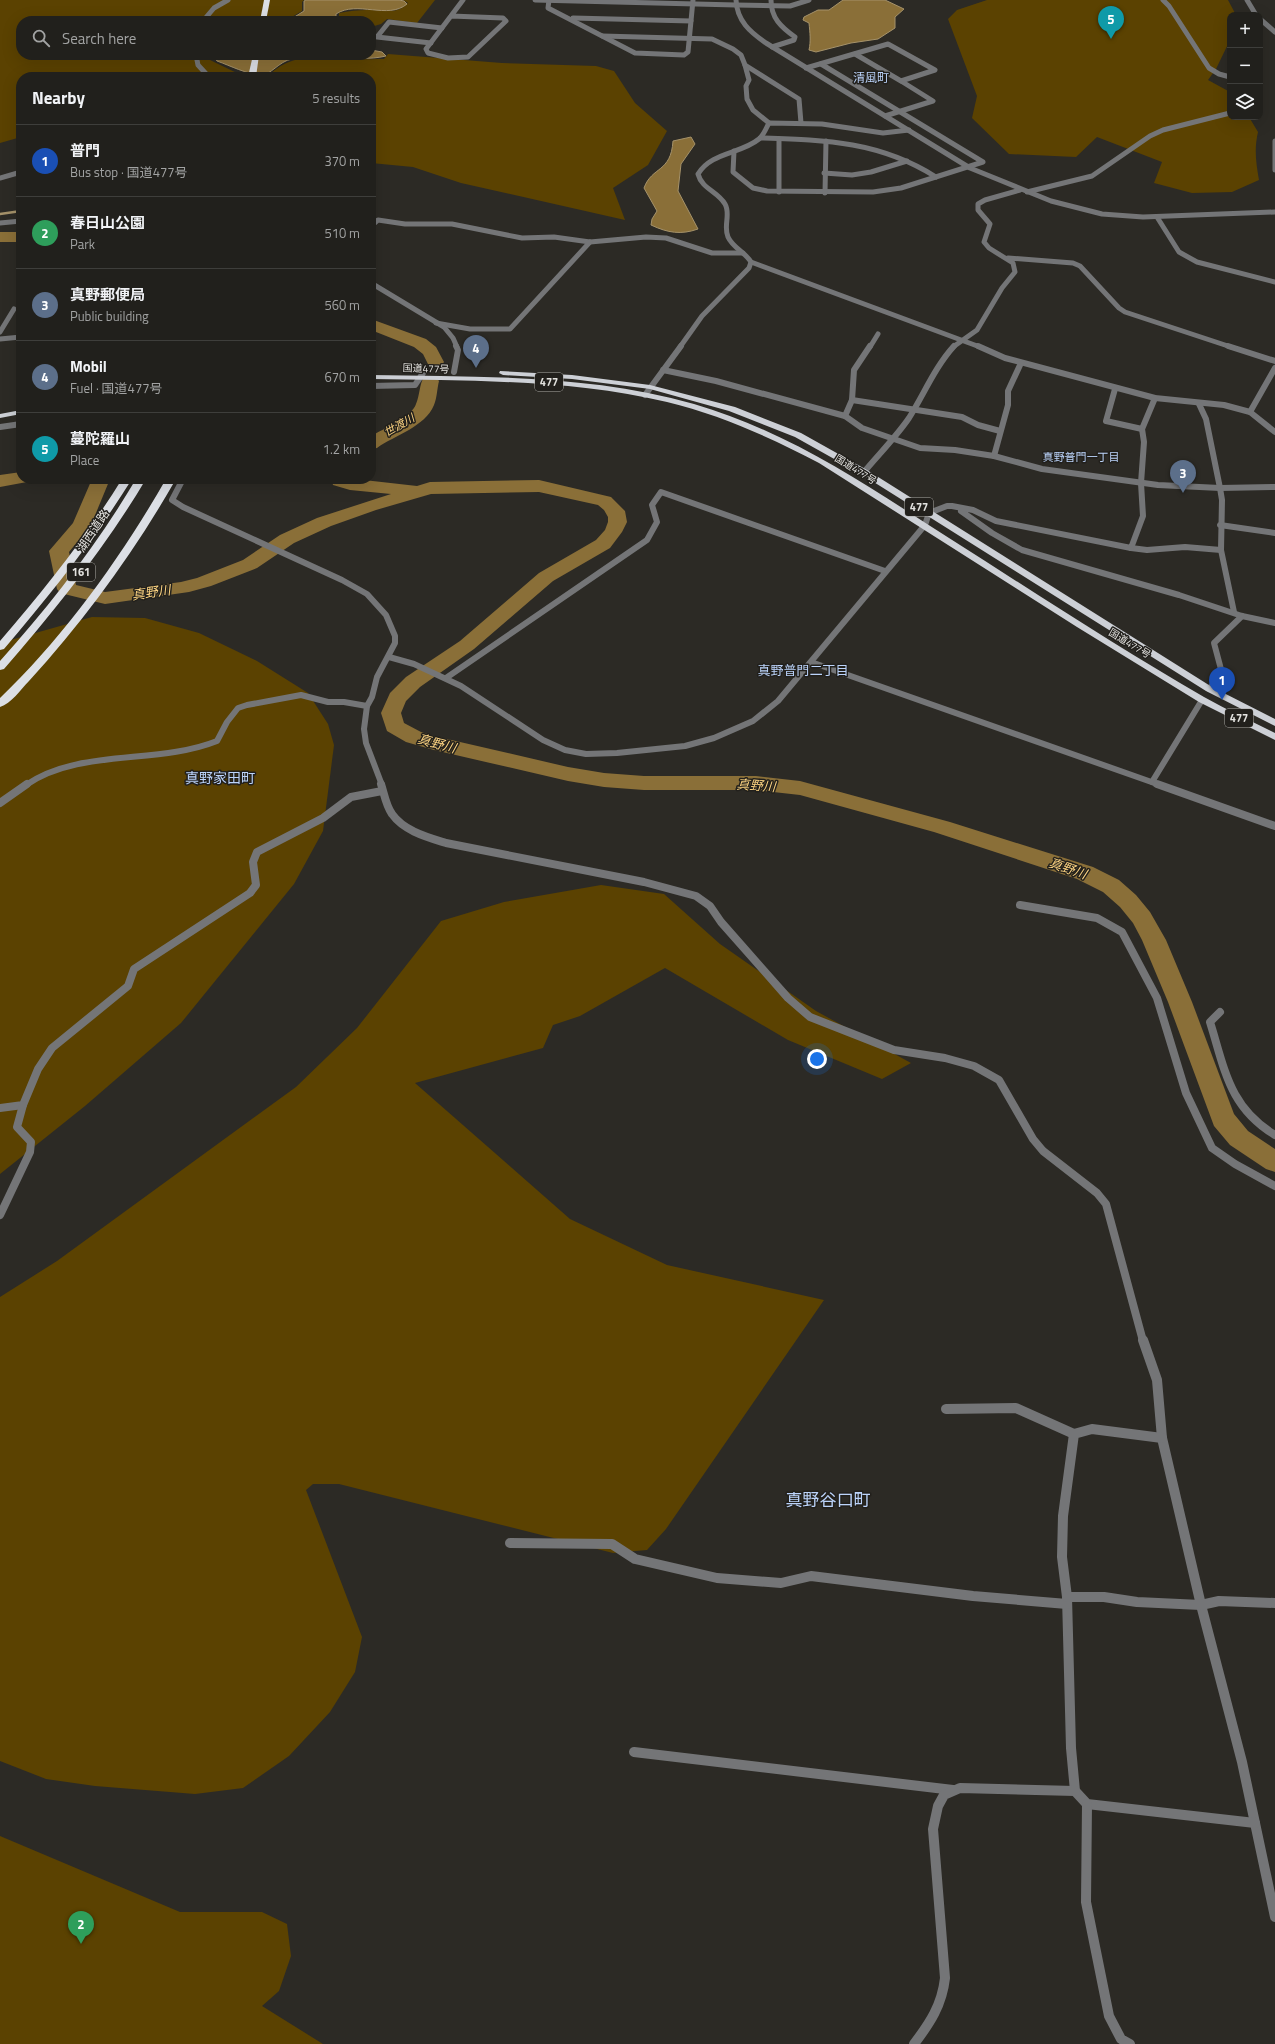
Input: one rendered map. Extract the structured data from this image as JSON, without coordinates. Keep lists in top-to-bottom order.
{
  "streets": {
    "highway": [
      "国道477号",
      "477",
      "湖西道路",
      "161"
    ]
  },
  "districts": [
    "清風町",
    "真野普門一丁目",
    "真野普門二丁目",
    "真野家田町",
    "真野谷口町"
  ],
  "water": ["世渡川", "真野川"],
  "page": {
    "pins": [
      "5",
      "4",
      "3",
      "1",
      "2"
    ],
    "map_buttons": ["+", "−"],
    "search": "Search here",
    "heading": ["Nearby", "5 results"],
    "list": [
      {
        "mark": "1",
        "name": "普門",
        "note": "Bus stop · 国道477号",
        "value": "370 m"
      },
      {
        "mark": "2",
        "name": "春日山公園",
        "note": "Park",
        "value": "510 m"
      },
      {
        "mark": "3",
        "name": "真野郵便局",
        "note": "Public building",
        "value": "560 m"
      },
      {
        "mark": "4",
        "name": "Mobil",
        "note": "Fuel · 国道477号",
        "value": "670 m"
      },
      {
        "mark": "5",
        "name": "蔓陀羅山",
        "note": "Place",
        "value": "1.2 km"
      }
    ]
  }
}
